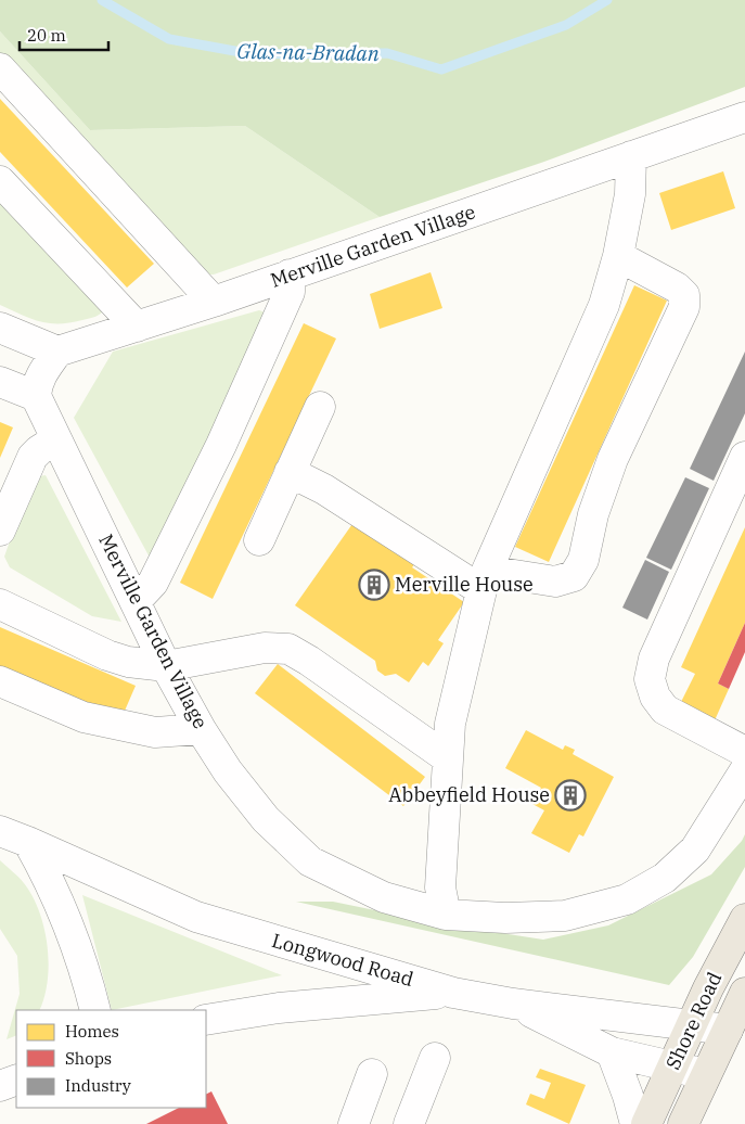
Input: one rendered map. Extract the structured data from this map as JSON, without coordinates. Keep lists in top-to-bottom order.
{
  "streets": {
    "main road": ["Shore Road"],
    "street": ["Merville Garden Village", "Longwood Road"]
  },
  "water": ["Glas-na-Bradan"],
  "places": {
    "building": ["Merville House", "Abbeyfield House"]
  },
  "legend": ["Homes", "Shops", "Industry"],
  "scale_bar": "20 m"
}
